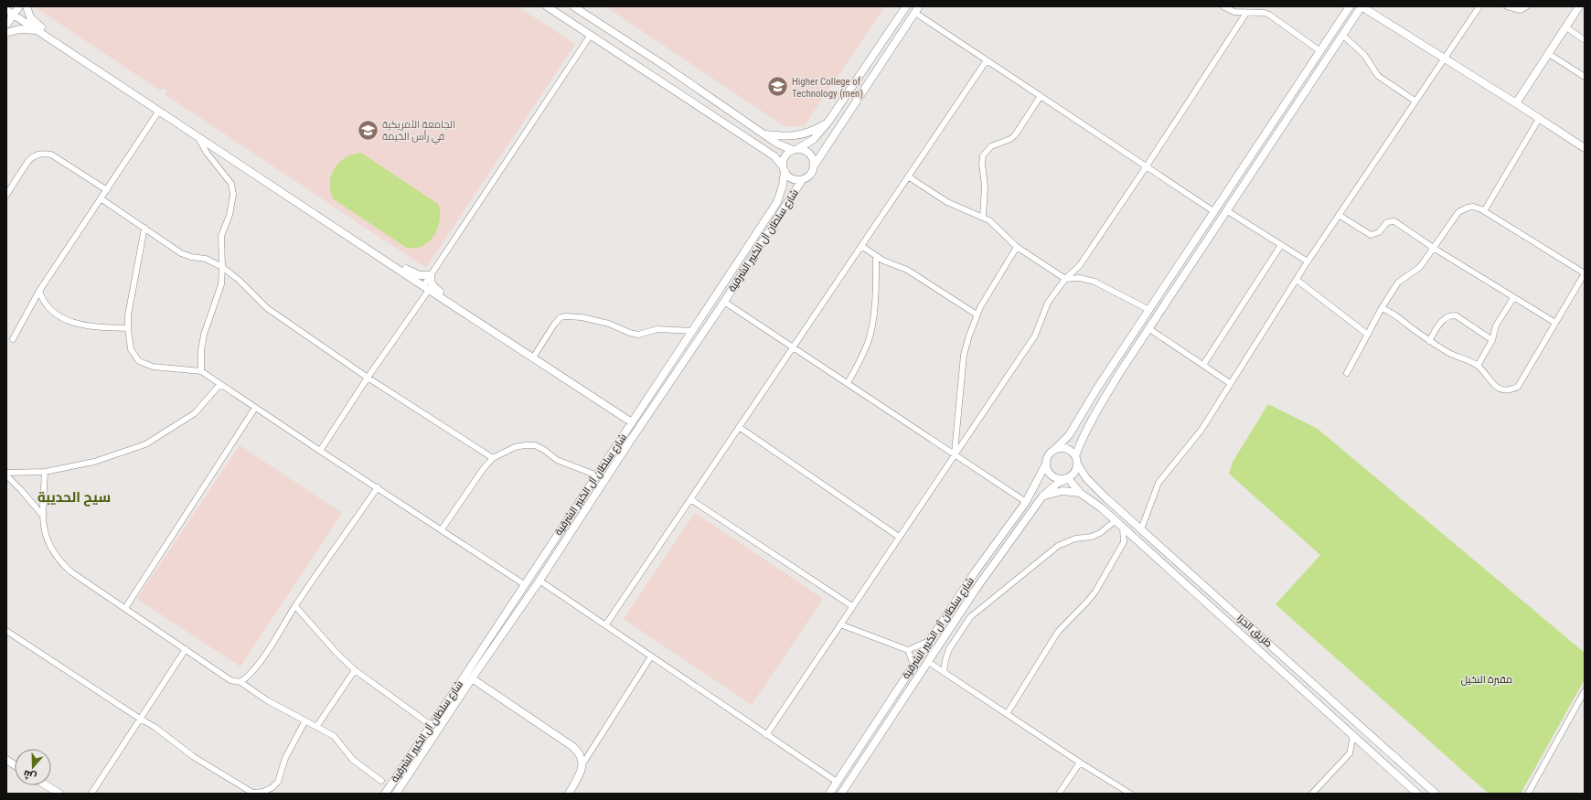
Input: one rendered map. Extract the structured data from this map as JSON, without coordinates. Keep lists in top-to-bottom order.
{
  "streets": {
    "main road": ["شارع سلطان آل الكبير الشرقية", "طريق الجزا"]
  },
  "crossings": [
    ["شارع سلطان آل الكبير الشرقية", "طريق الجزا"]
  ],
  "districts": ["سيح الحديبة"],
  "parks": ["مقبرة النخيل"],
  "places": {
    "school or university": ["Higher College of Technology (men)", "الجامعة الأمريكية في رأس الخيمة"]
  },
  "north": "bottom"
}
